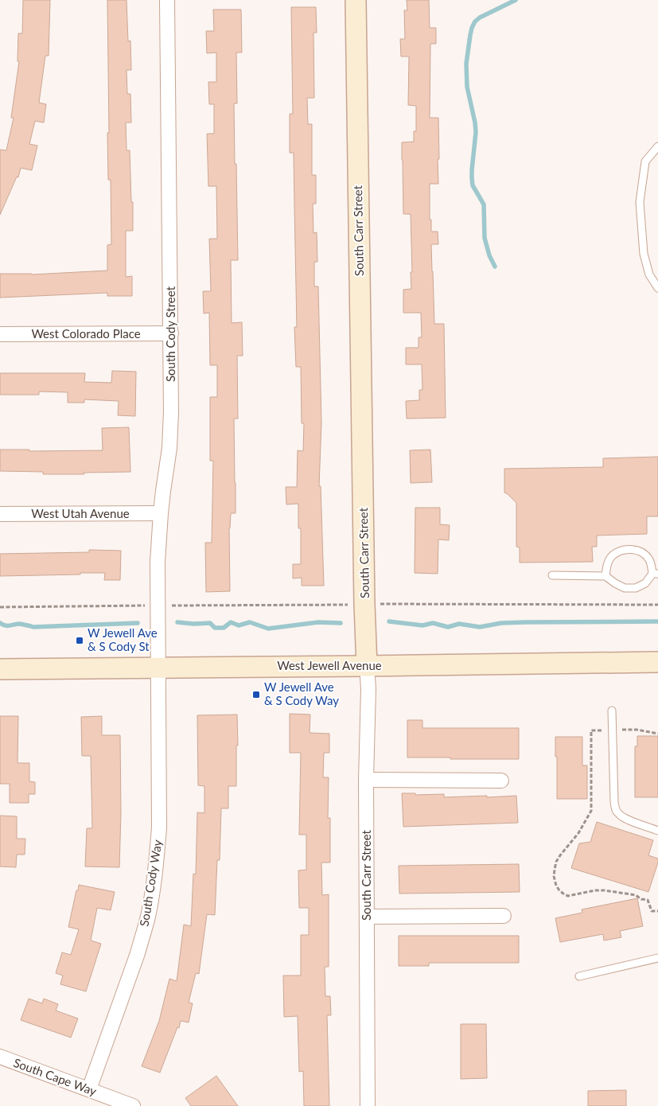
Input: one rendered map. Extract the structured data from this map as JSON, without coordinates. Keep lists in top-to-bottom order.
{
  "streets": {
    "street": [
      "South Carr Street",
      "West Colorado Place",
      "South Cody Street",
      "West Utah Avenue",
      "West Jewell Avenue",
      "South Cody Way",
      "South Cape Way"
    ]
  },
  "crossings": [
    ["South Carr Street", "West Jewell Avenue"],
    ["West Colorado Place", "South Cody Street"],
    ["South Cody Street", "West Utah Avenue"],
    ["South Cody Street", "West Jewell Avenue"],
    ["South Cody Street", "South Cody Way"],
    ["West Jewell Avenue", "South Cody Way"],
    ["South Cody Way", "South Cape Way"]
  ],
  "places": {
    "transit": ["W Jewell Ave & S Cody St", "W Jewell Ave & S Cody Way"]
  }
}
